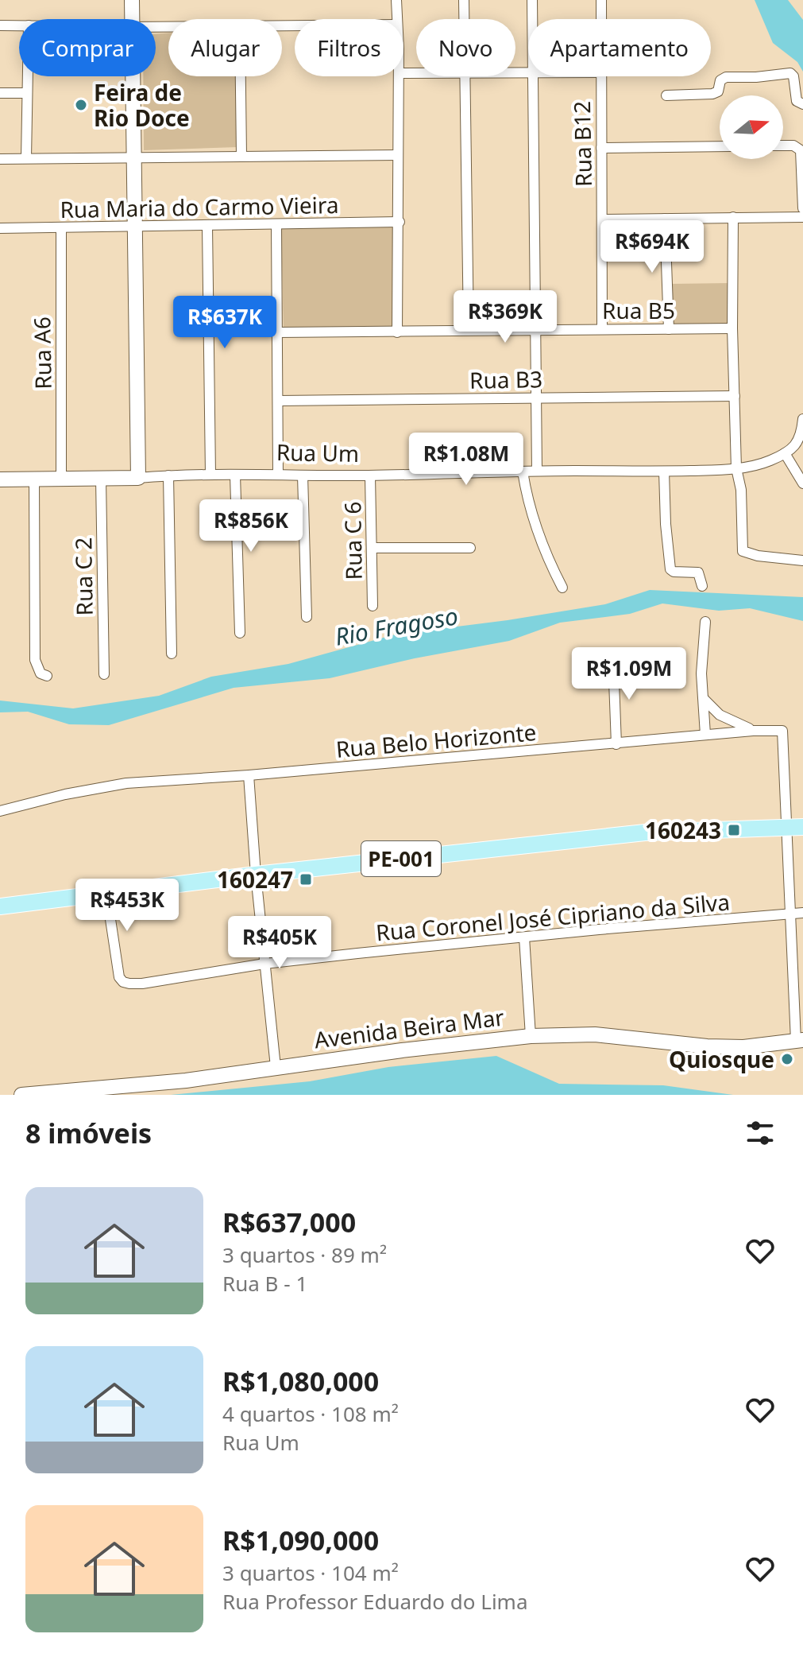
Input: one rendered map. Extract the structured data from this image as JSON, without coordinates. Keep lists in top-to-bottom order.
{
  "streets": {
    "main road": ["Rua Um", "PE-001", "Avenida Beira Mar"],
    "street": [
      "Rua B12",
      "Rua Maria do Carmo Vieira",
      "Rua B5",
      "Rua A6",
      "Rua B3",
      "Rua C 6",
      "Rua C 2",
      "Rua Belo Horizonte",
      "Rua Coronel José Cipriano da Silva"
    ]
  },
  "crossings": [
    ["Rua B12", "Rua B5"],
    ["Rua Maria do Carmo Vieira", "Rua A6"],
    ["Rua A6", "Rua Um"],
    ["Rua Um", "Rua C 6"],
    ["Rua Um", "Rua C 2"],
    ["Rua Belo Horizonte", "PE-001"],
    ["PE-001", "Rua Coronel José Cipriano da Silva"]
  ],
  "water": ["Rio Fragoso"],
  "places": {
    "other": ["Feira de Rio Doce", "Quiosque"],
    "transit": ["160243", "160247"]
  },
  "north": "right",
  "page": {
    "chip": [
      "Comprar",
      "Alugar",
      "Filtros",
      "Novo",
      "Apartamento"
    ],
    "price": [
      "R$694K",
      "R$369K",
      "R$637K",
      "R$1.08M",
      "R$856K",
      "R$1.09M",
      "R$453K",
      "R$405K"
    ],
    "heading": "8 imóveis",
    "list": [
      {
        "name": "R$637,000",
        "note": "3 quartos · 89 m² · Rua B - 1"
      },
      {
        "name": "R$1,080,000",
        "note": "4 quartos · 108 m² · Rua Um"
      },
      {
        "name": "R$1,090,000",
        "note": "3 quartos · 104 m² · Rua Professor Eduardo do Lima"
      }
    ]
  }
}
